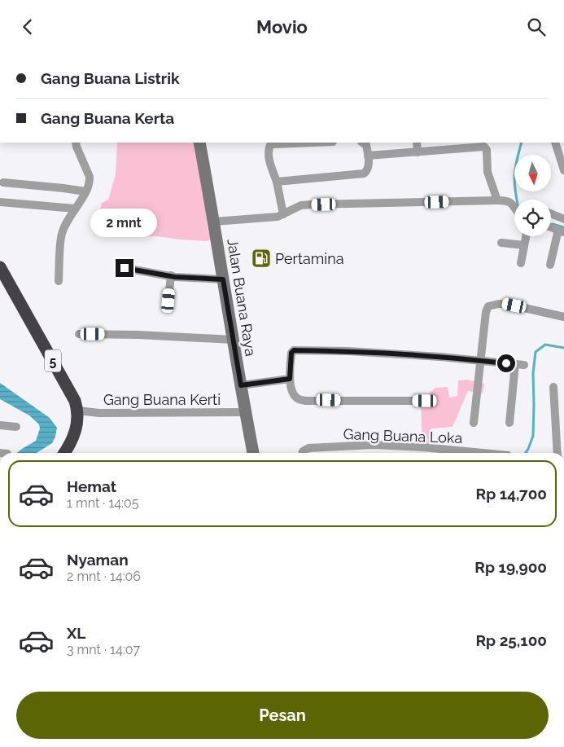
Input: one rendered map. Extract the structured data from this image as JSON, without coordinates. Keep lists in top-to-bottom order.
{
  "streets": {
    "highway": ["5"],
    "street": ["Jalan Buana Raya", "Gang Buana Kerti", "Gang Buana Loka"]
  },
  "crossings": [
    ["Jalan Buana Raya", "Gang Buana Kerti"],
    ["5", "Gang Buana Kerti"]
  ],
  "places": {
    "fuel station": ["Pertamina"]
  },
  "north": "bottom",
  "page": {
    "header": "Movio",
    "banner": ["Gang Buana Listrik", "Gang Buana Kerta"],
    "bubble": "2 mnt",
    "list": [
      {
        "name": "Hemat",
        "note": "1 mnt · 14:05",
        "value": "Rp 14,700"
      },
      {
        "name": "Nyaman",
        "note": "2 mnt · 14:06",
        "value": "Rp 19,900"
      },
      {
        "name": "XL",
        "note": "3 mnt · 14:07",
        "value": "Rp 25,100"
      }
    ],
    "buttons": "Pesan"
  }
}
